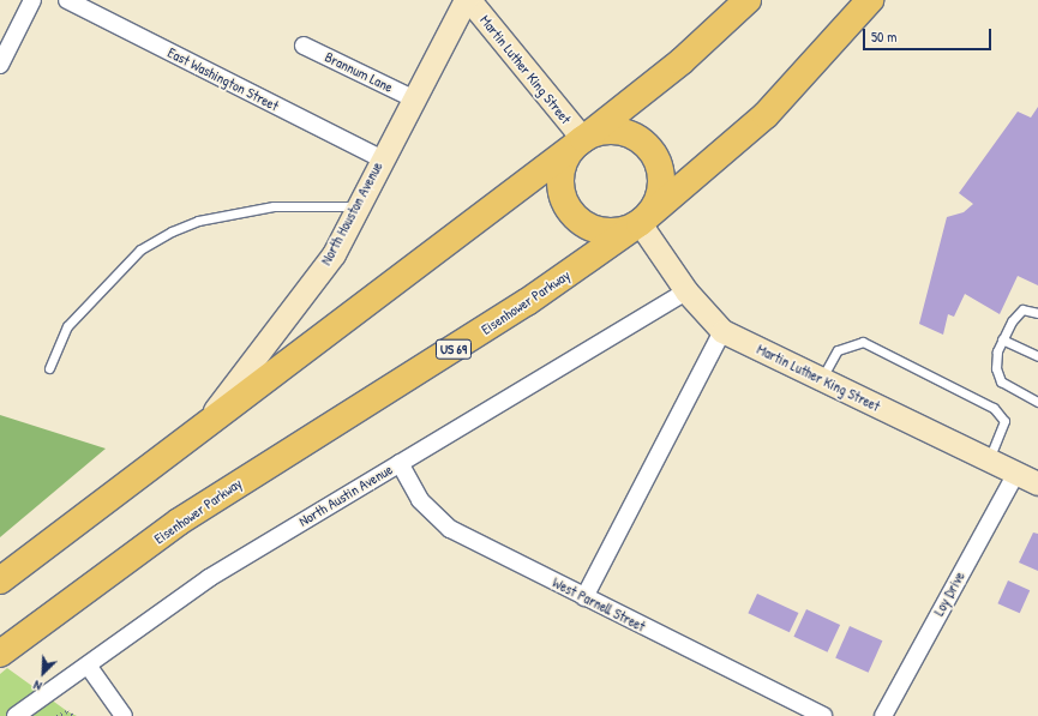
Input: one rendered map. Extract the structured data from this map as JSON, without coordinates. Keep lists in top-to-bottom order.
{
  "streets": {
    "highway": ["Eisenhower Parkway", "US 69"],
    "street": [
      "Martin Luther King Street",
      "Brannum Lane",
      "East Washington Street",
      "North Houston Avenue",
      "North Austin Avenue",
      "Loy Drive",
      "West Parnell Street"
    ]
  },
  "crossings": [
    ["Martin Luther King Street", "Eisenhower Parkway"],
    ["Martin Luther King Street", "North Austin Avenue"],
    ["Martin Luther King Street", "Loy Drive"],
    ["Brannum Lane", "North Houston Avenue"],
    ["East Washington Street", "North Houston Avenue"],
    ["North Austin Avenue", "West Parnell Street"]
  ],
  "scale_bar": "50 m",
  "north": "bottom left"
}
